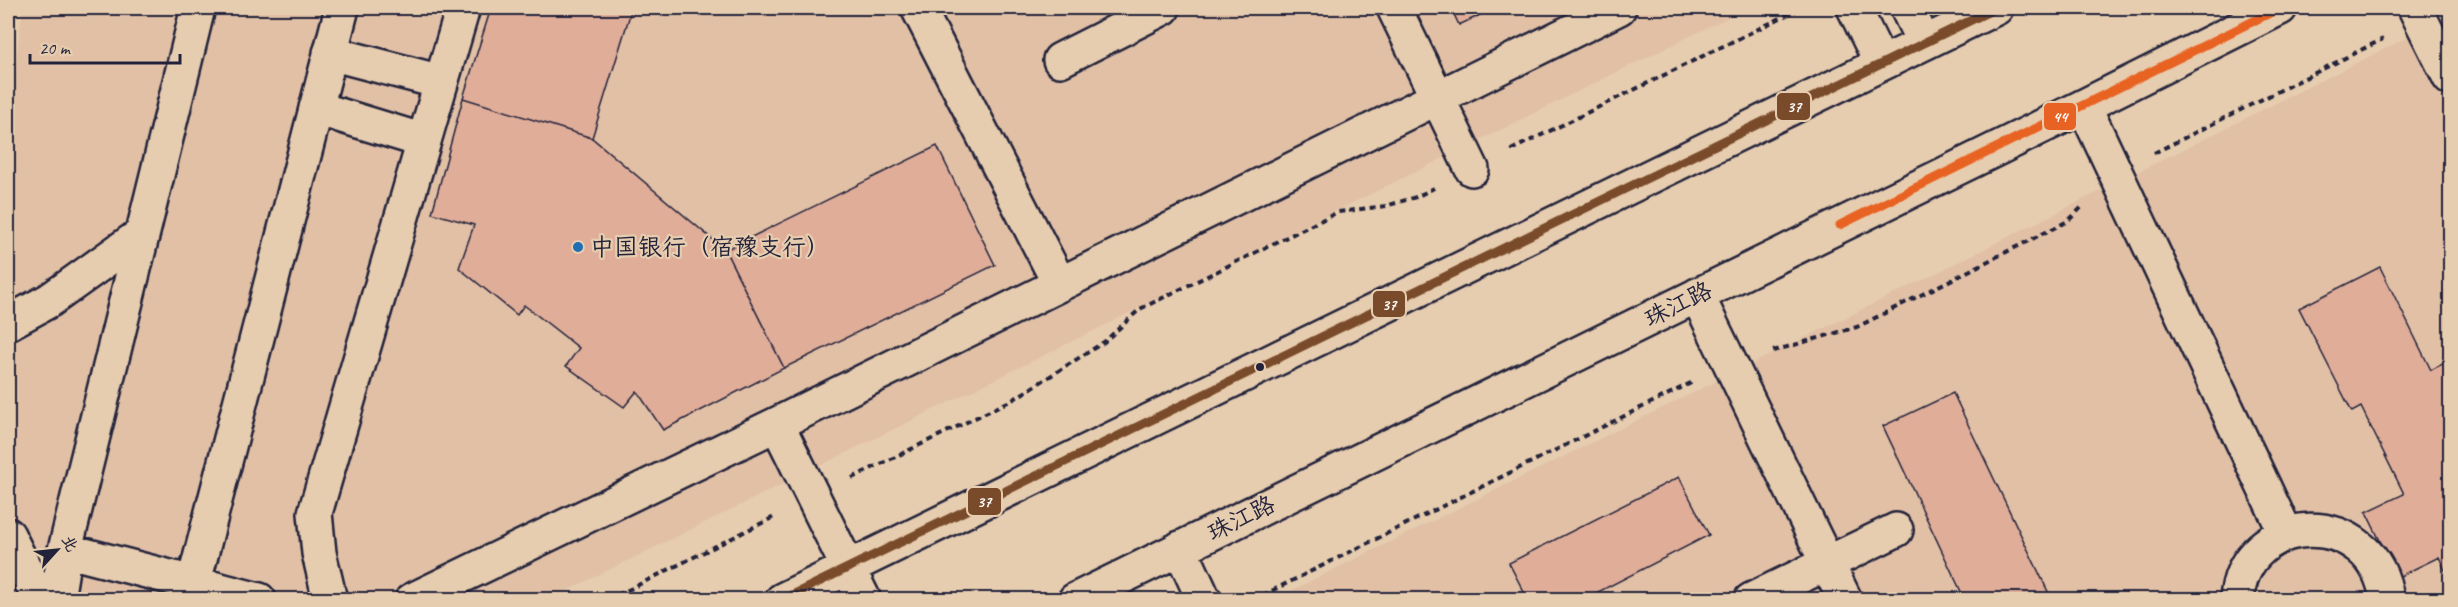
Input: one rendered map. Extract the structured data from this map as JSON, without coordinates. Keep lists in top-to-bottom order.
{
  "streets": {
    "street": ["珠江路"]
  },
  "places": ["中国银行（宿豫支行）"],
  "lines": ["transit line 44", "transit line 37"],
  "scale_bar": "20 m",
  "north": "top right"
}
